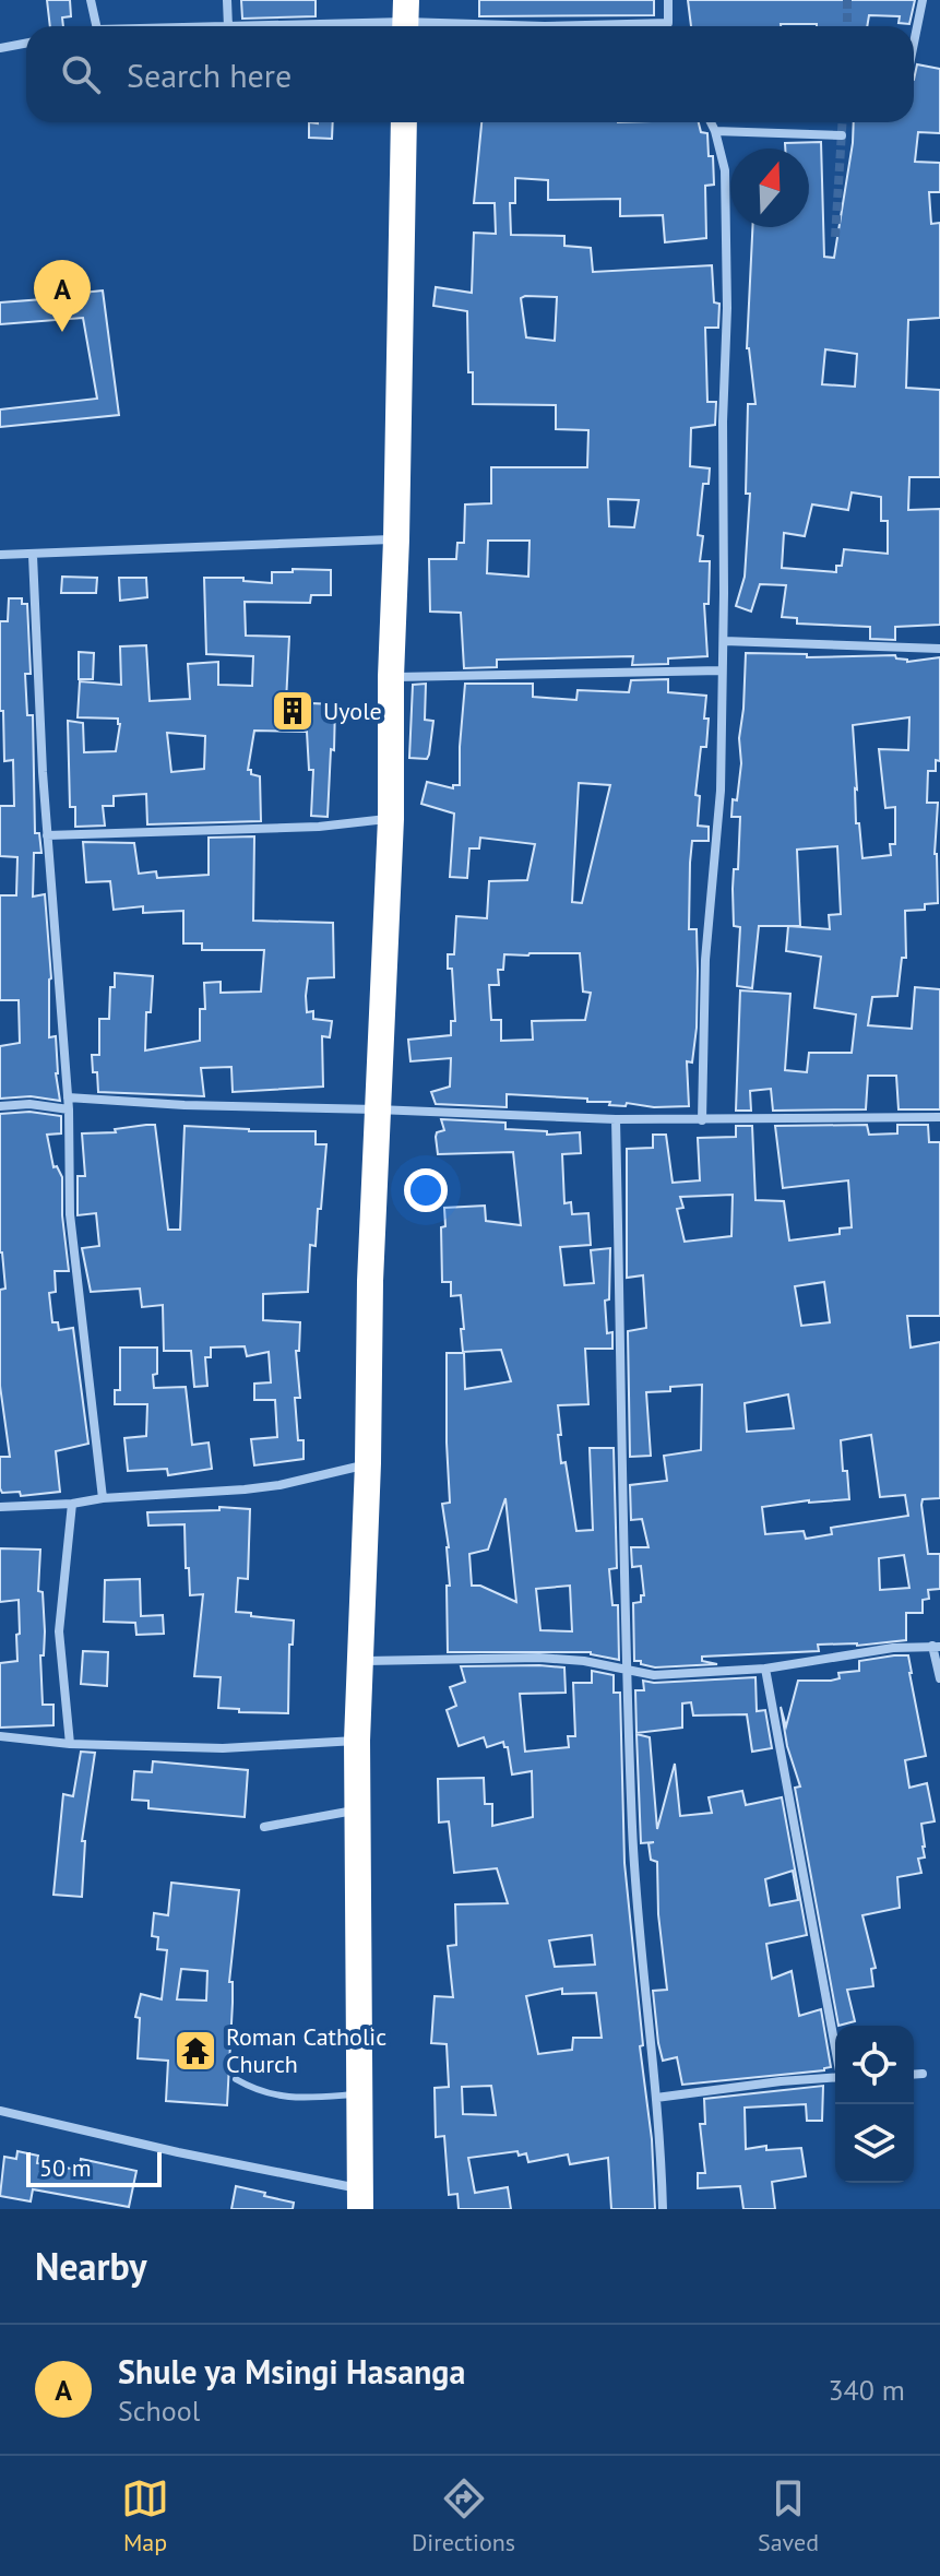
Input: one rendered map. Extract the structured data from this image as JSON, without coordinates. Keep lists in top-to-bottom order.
{
  "places": {
    "building": ["Uyole"],
    "temple": ["Roman Catholic Church"]
  },
  "scale_bar": "50 m",
  "north": "top",
  "page": {
    "search": "Search here",
    "pins": "A",
    "scale": "50 m",
    "heading": "Nearby",
    "list": [
      {
        "mark": "A",
        "name": "Shule ya Msingi Hasanga",
        "note": "School",
        "value": "340 m"
      }
    ],
    "nav": ["Map", "Directions", "Saved"]
  }
}
